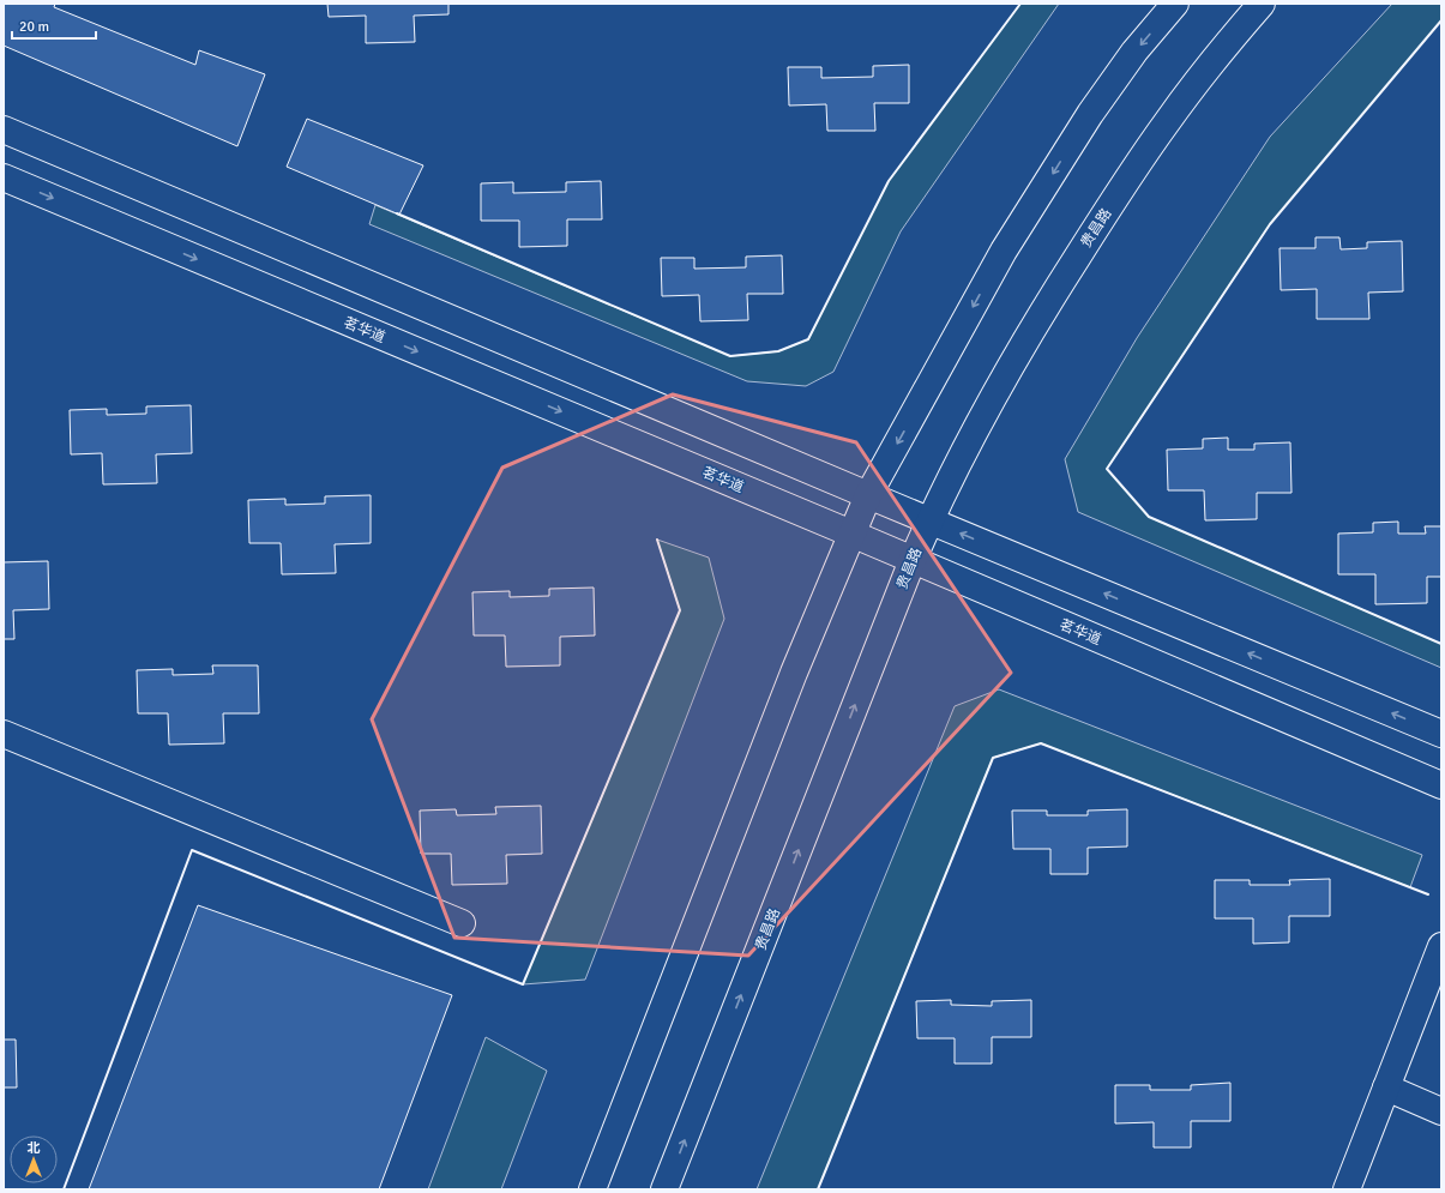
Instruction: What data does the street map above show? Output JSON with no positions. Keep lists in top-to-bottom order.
{
  "streets": {
    "street": ["贵昌路", "茗华道"]
  },
  "crossings": [
    ["贵昌路", "茗华道"]
  ],
  "scale_bar": "20 m",
  "north": "top"
}
